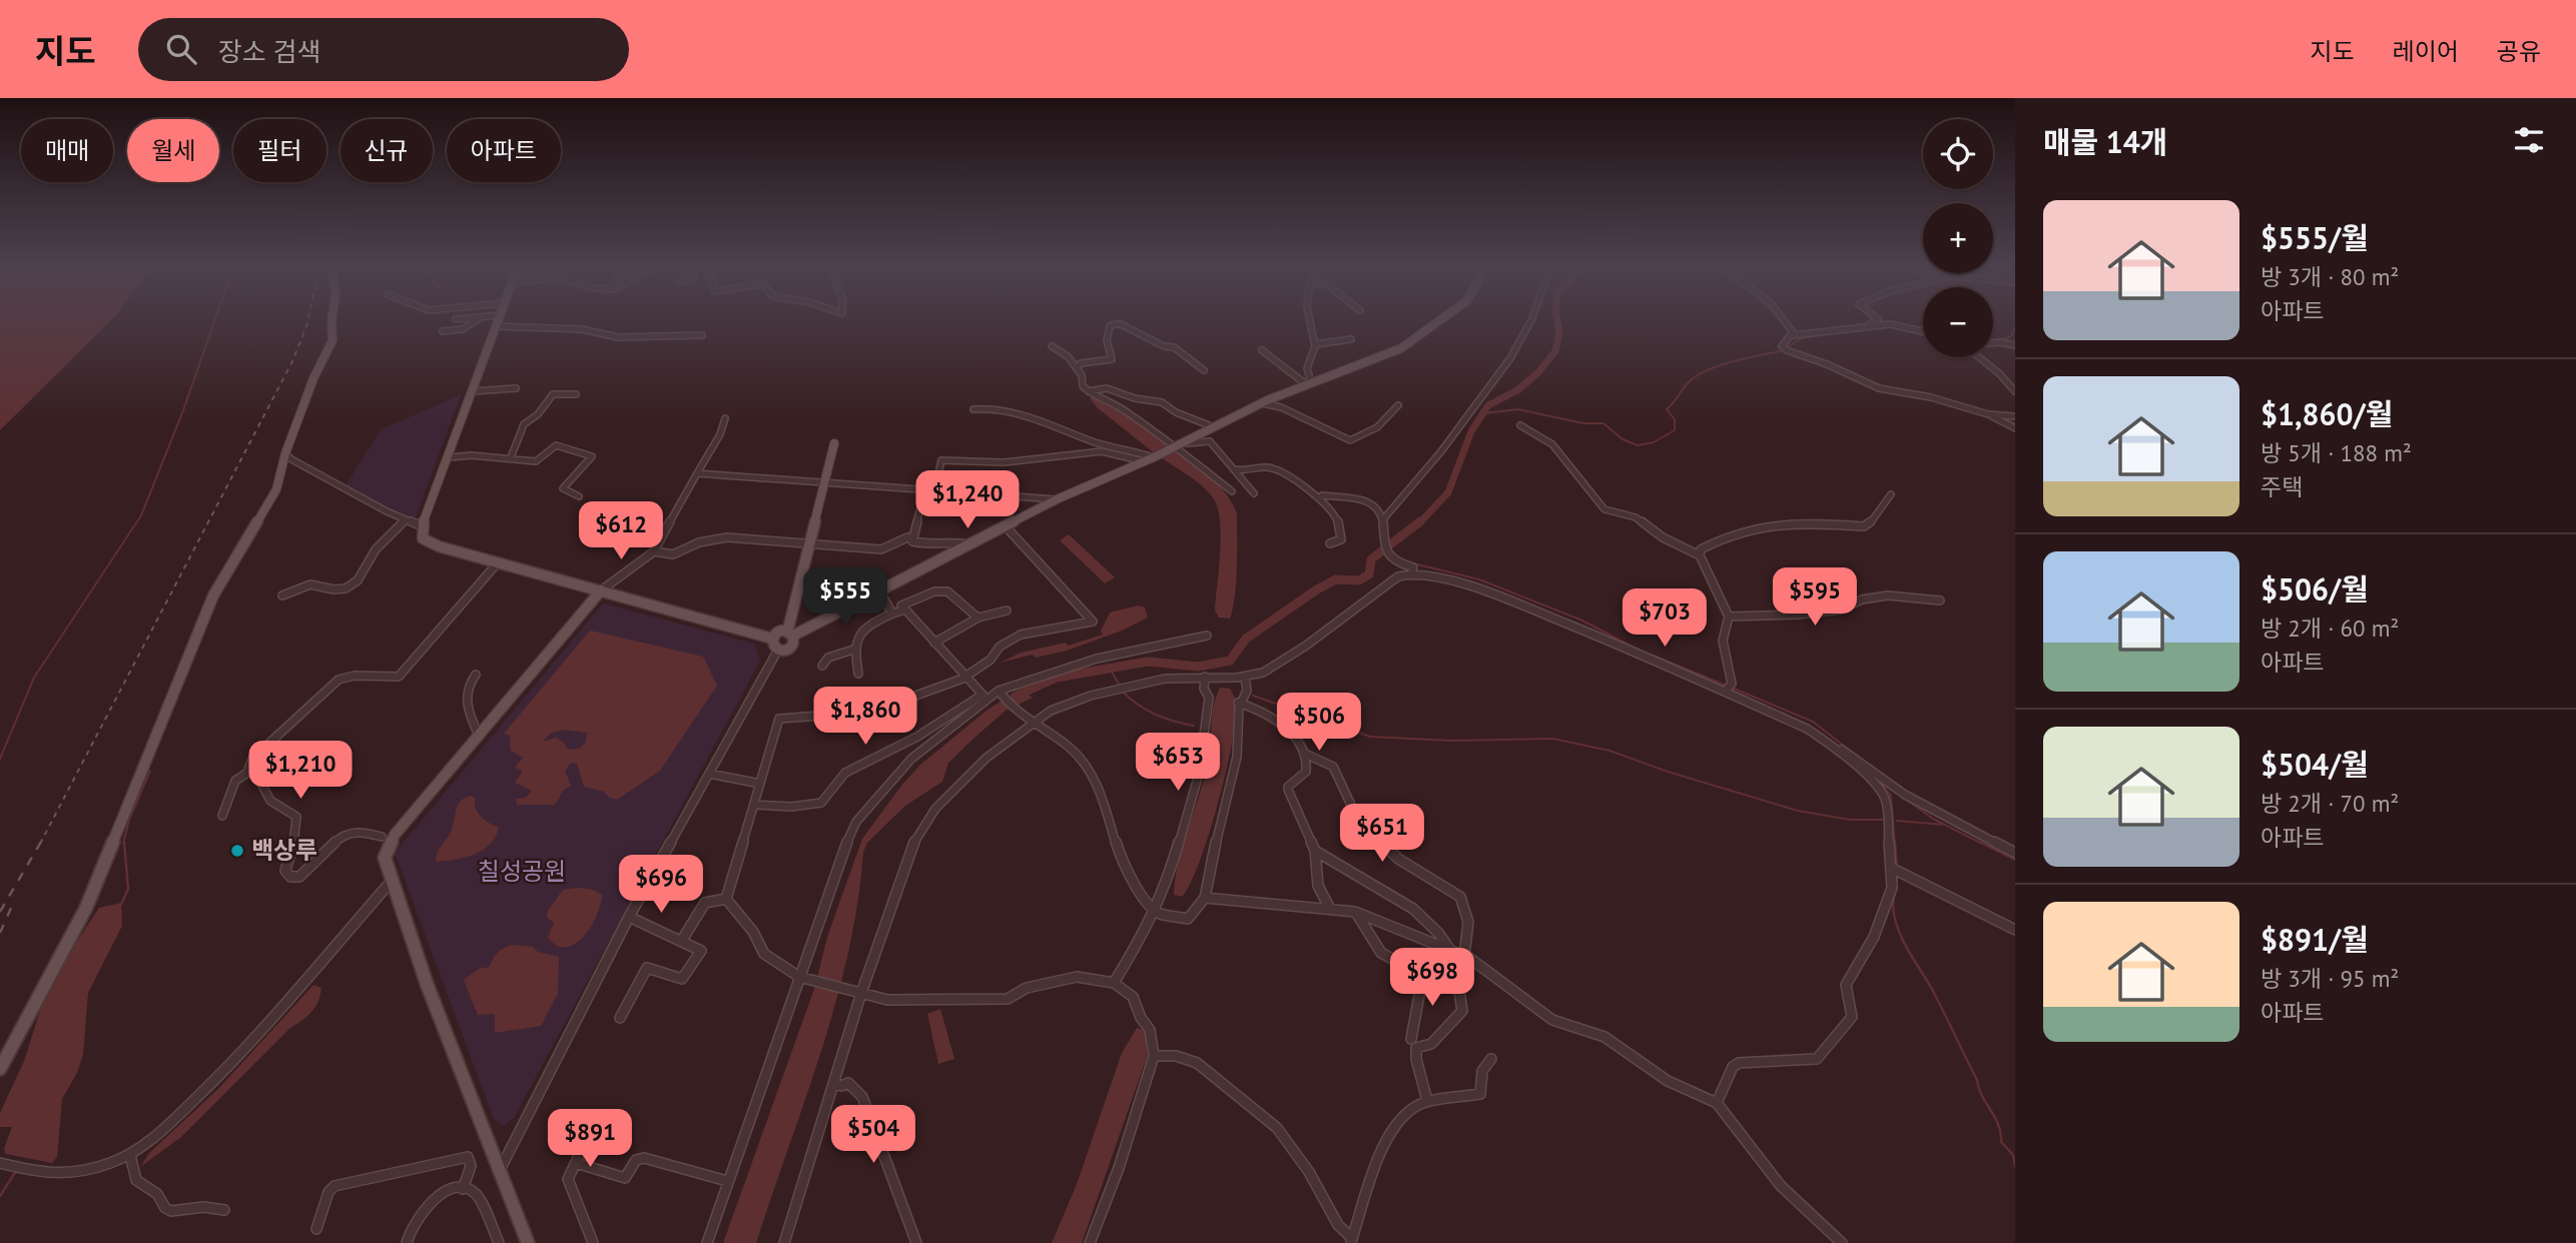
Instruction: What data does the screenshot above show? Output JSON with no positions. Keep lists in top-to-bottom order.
{
  "parks": ["칠성공원"],
  "places": ["백상루"],
  "page": {
    "header": "지도",
    "search": "장소 검색",
    "nav": ["지도", "레이어", "공유"],
    "heading": "매물 14개",
    "map_buttons": ["+", "−"],
    "chip": [
      "매매",
      "월세",
      "필터",
      "신규",
      "아파트"
    ],
    "list": [
      {
        "name": "$555/월",
        "note": "방 3개 · 80 m² · 아파트"
      },
      {
        "name": "$1,860/월",
        "note": "방 5개 · 188 m² · 주택"
      },
      {
        "name": "$506/월",
        "note": "방 2개 · 60 m² · 아파트"
      },
      {
        "name": "$504/월",
        "note": "방 2개 · 70 m² · 아파트"
      },
      {
        "name": "$891/월",
        "note": "방 3개 · 95 m² · 아파트"
      }
    ],
    "price": [
      "$1,240",
      "$612",
      "$555",
      "$595",
      "$703",
      "$1,860",
      "$506",
      "$653",
      "$1,210",
      "$651",
      "$696",
      "$698",
      "$504",
      "$891"
    ]
  }
}
